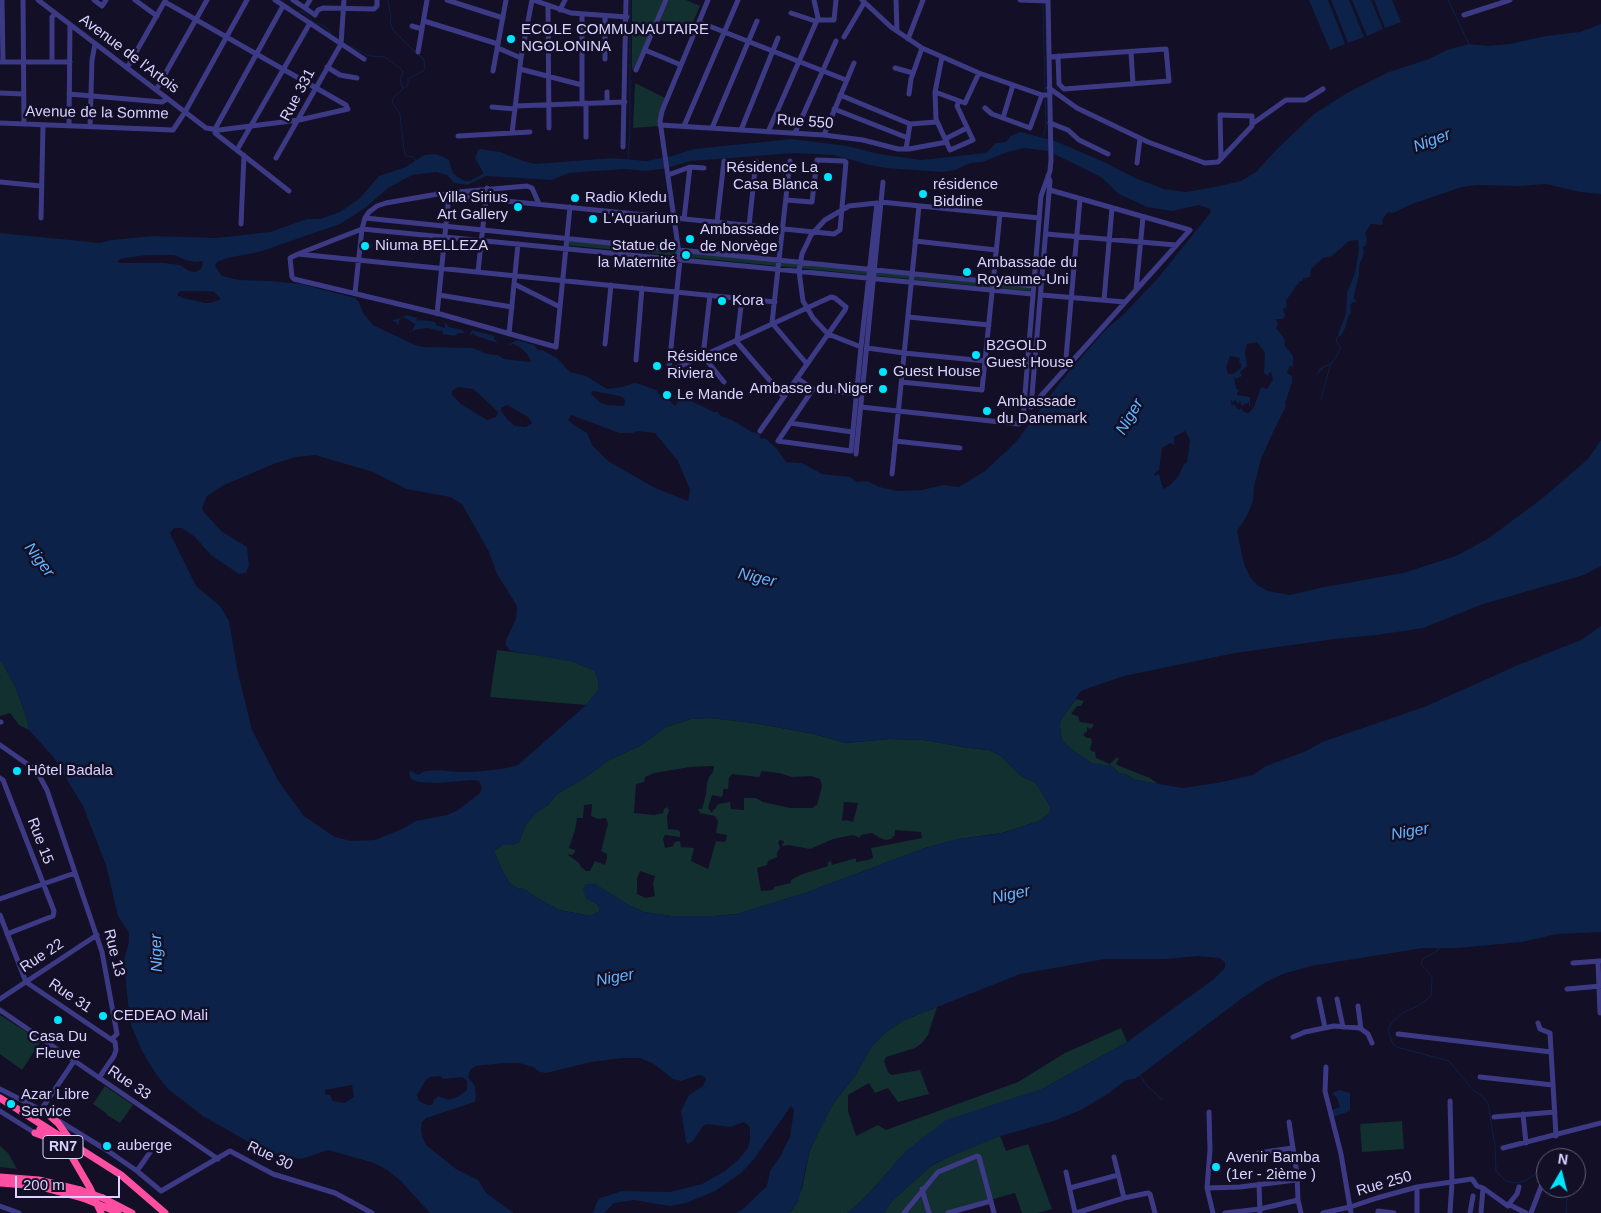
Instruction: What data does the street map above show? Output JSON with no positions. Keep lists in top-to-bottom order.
{
  "streets": {
    "highway": ["RN7"],
    "street": [
      "Avenue de l'Artois",
      "Rue 331",
      "Avenue de la Somme",
      "Rue 550",
      "Rue 15",
      "Rue 13",
      "Rue 22",
      "Rue 31",
      "Rue 33",
      "Rue 30",
      "Rue 250"
    ]
  },
  "crossings": [
    ["Avenue de l'Artois", "Avenue de la Somme"],
    ["Rue 13", "Rue 22"],
    ["Rue 13", "Rue 31"],
    ["Rue 22", "Rue 31"],
    ["Rue 33", "Rue 30"]
  ],
  "water": ["Niger"],
  "places": [
    "ECOLE COMMUNAUTAIRE NGOLONINA",
    "Résidence La Casa Blanca",
    "résidence Biddine",
    "Radio Kledu",
    "Villa Sirius Art Gallery",
    "L'Aquarium",
    "Ambassade de Norvège",
    "Niuma BELLEZA",
    "Statue de la Maternité",
    "Ambassade du Royaume-Uni",
    "Kora",
    "B2GOLD Guest House",
    "Résidence Riviera",
    "Guest House",
    "Ambasse du Niger",
    "Le Mande",
    "Ambassade du Danemark",
    "Hôtel Badala",
    "CEDEAO Mali",
    "Casa Du Fleuve",
    "Azar Libre Service",
    "auberge",
    "Avenir Bamba (1er - 2ième )"
  ],
  "scale_bar": "200 m",
  "north": "top"
}
